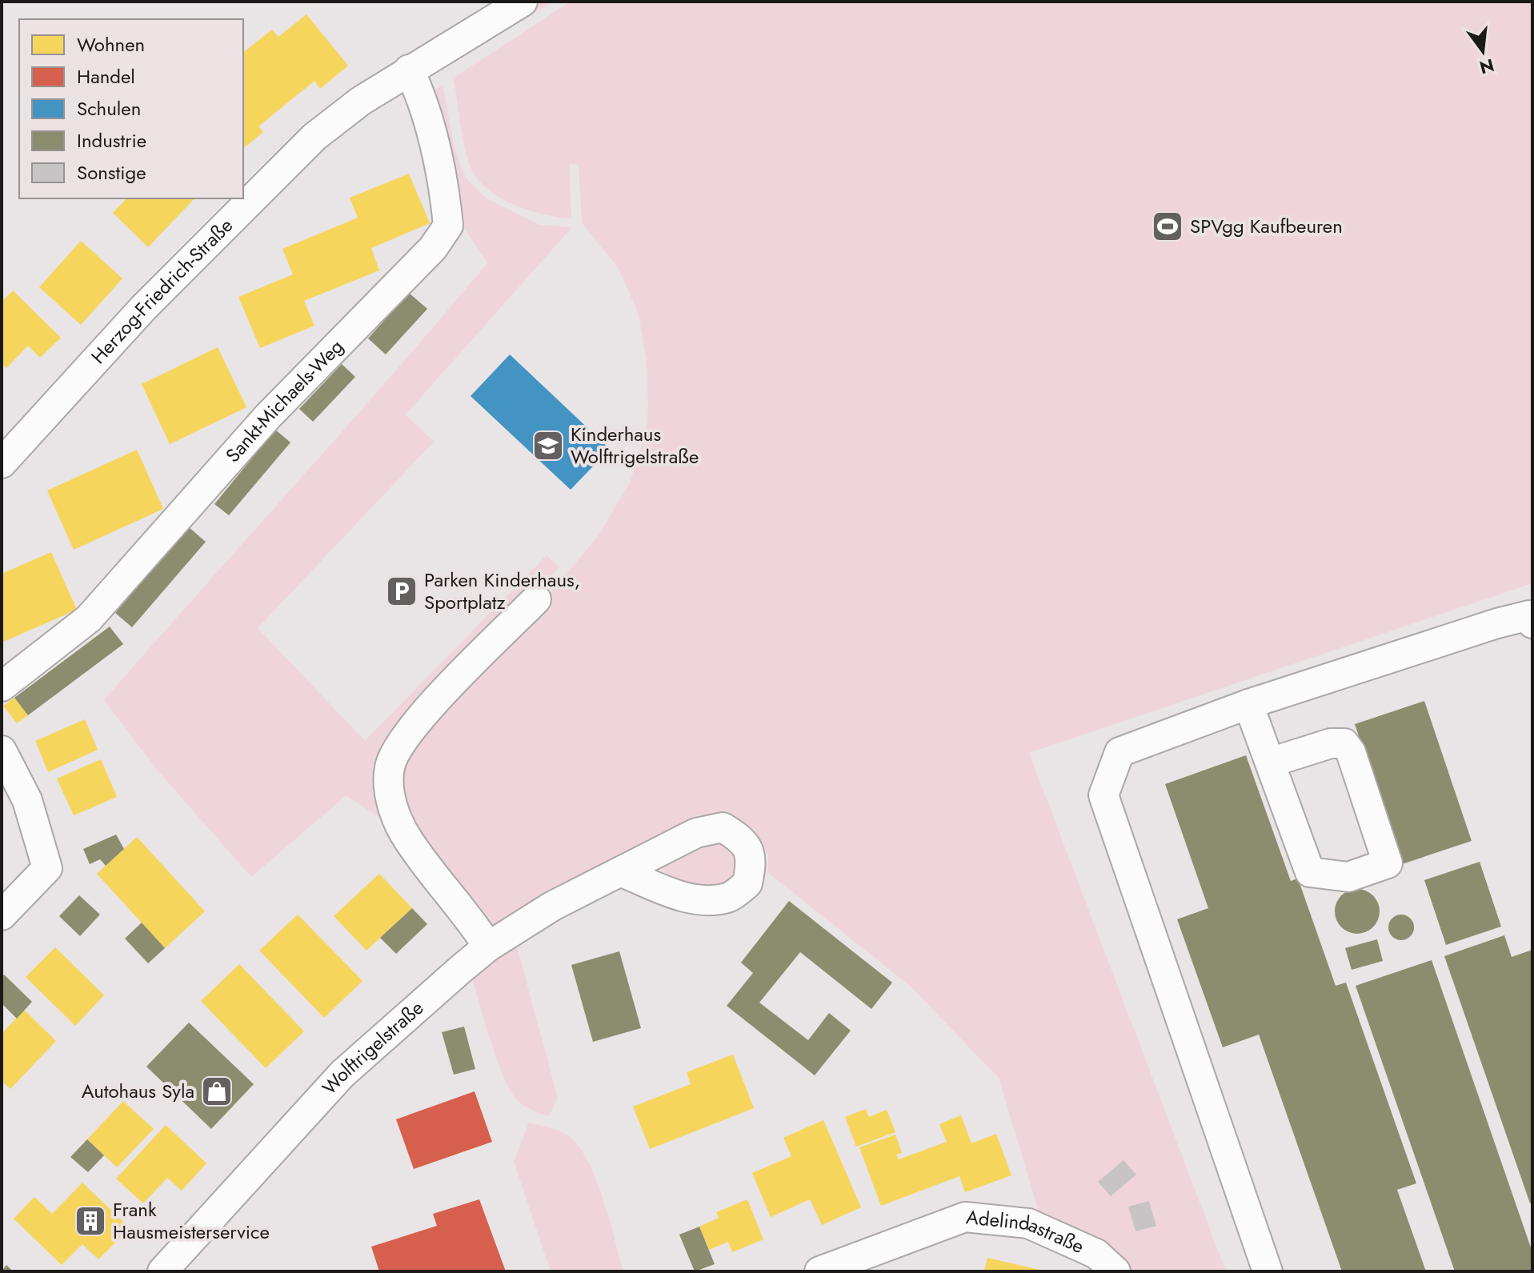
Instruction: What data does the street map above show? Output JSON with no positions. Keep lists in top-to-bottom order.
{
  "streets": {
    "street": [
      "Herzog-Friedrich-Straße",
      "Sankt-Michaels-Weg",
      "Wolftrigelstraße",
      "Adelindastraße"
    ]
  },
  "crossings": [
    ["Herzog-Friedrich-Straße", "Sankt-Michaels-Weg"]
  ],
  "places": {
    "sports": ["SPVgg Kaufbeuren"],
    "school or university": ["Kinderhaus Wolftrigelstraße"],
    "parking": ["Parken Kinderhaus, Sportplatz"],
    "shop": ["Autohaus Syla"],
    "building": ["Frank Hausmeisterservice"]
  },
  "legend": [
    "Wohnen",
    "Handel",
    "Schulen",
    "Industrie",
    "Sonstige"
  ],
  "north": "bottom"
}
